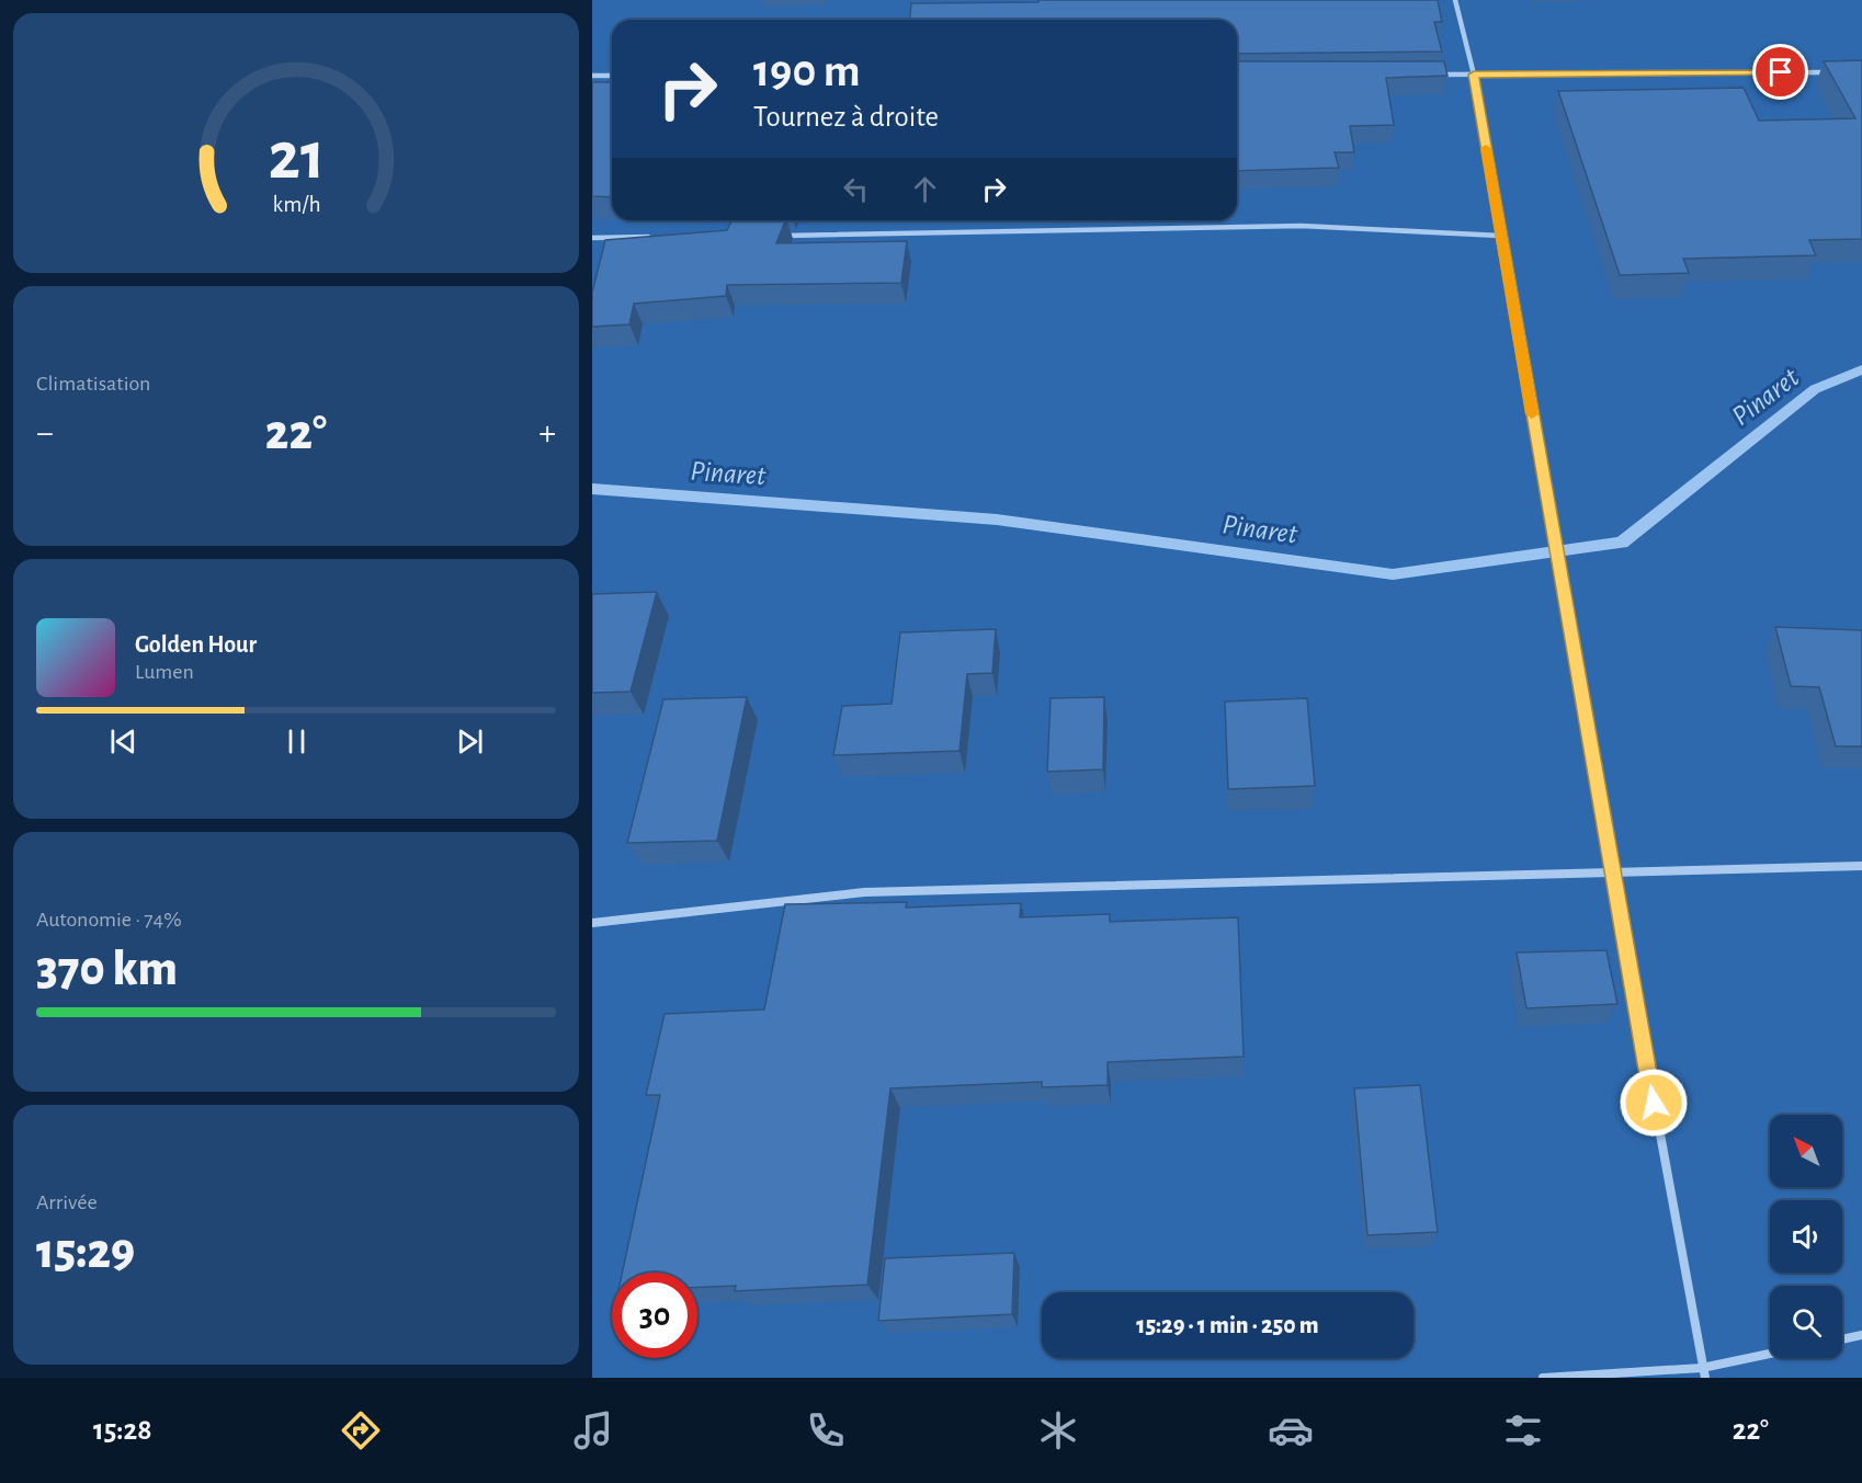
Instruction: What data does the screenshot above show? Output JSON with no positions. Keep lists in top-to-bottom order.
{
  "water": ["Pinaret"],
  "north": "top left",
  "page": {
    "turn": ["190 m", "Tournez à droite"],
    "tile": [
      "Climatisation",
      ["Autonomie · 74%", "370 km"],
      ["Arrivée", "15:29"]
    ],
    "heat": ["−", "22°", "+"],
    "song": ["Golden Hour", "Lumen"],
    "limit": "30",
    "trip": "15:29 · 1 min · 250 m",
    "tabs": ["15:28", "22°"],
    "gauge": ["21", "km/h"]
  }
}
